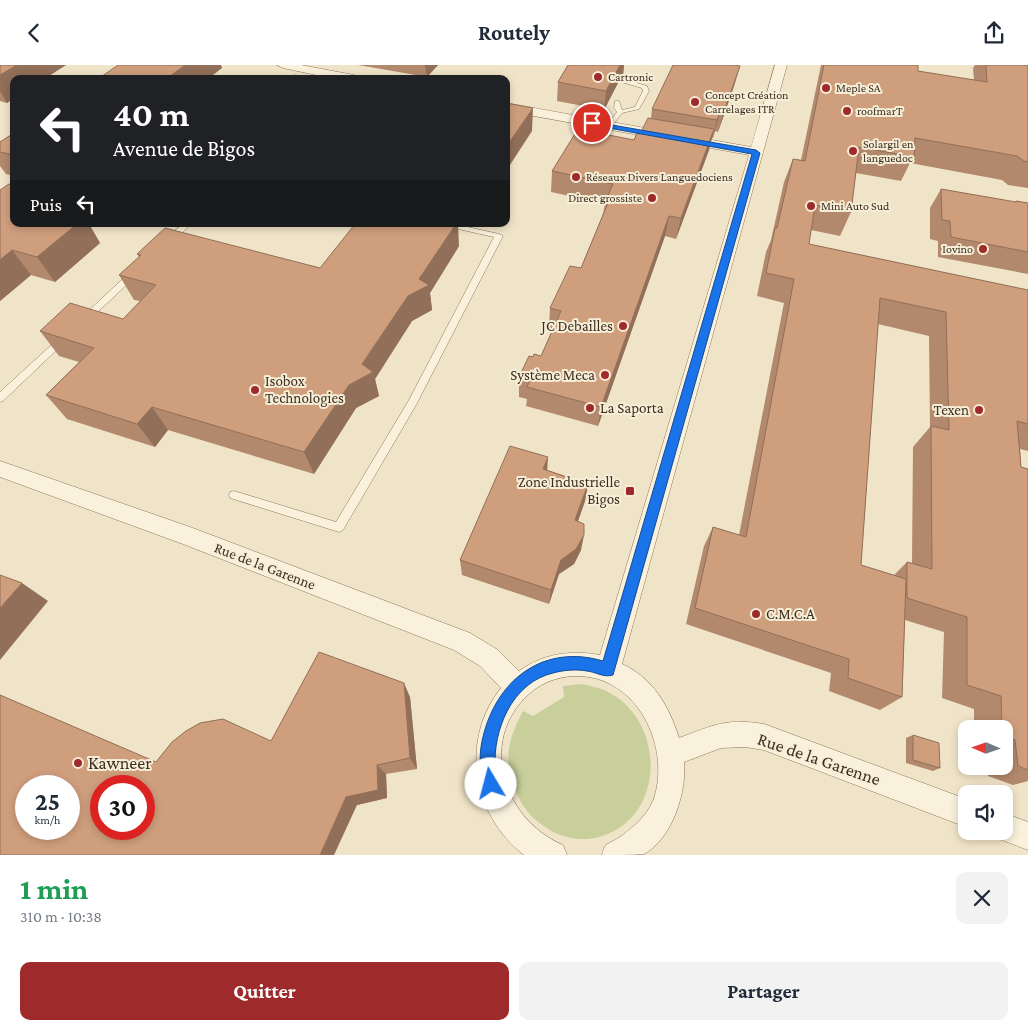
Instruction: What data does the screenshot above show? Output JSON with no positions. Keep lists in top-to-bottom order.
{
  "streets": {
    "street": ["Rue de la Garenne"]
  },
  "places": {
    "other": [
      "Cartronic",
      "Meple SA",
      "Concept Création Carrelages ITR",
      "roofmarT",
      "Solargil en languedoc",
      "Réseaux Divers Languedociens",
      "Direct grossiste",
      "Mini Auto Sud",
      "Iovino",
      "JC Debailles",
      "Système Meca",
      "Isobox Technologies",
      "La Saporta",
      "Texen",
      "C.M.C.A",
      "Kawneer"
    ],
    "transit": ["Zone Industrielle Bigos"]
  },
  "north": "left",
  "page": {
    "header": "Routely",
    "turn": ["40 m", "Avenue de Bigos"],
    "then": "Puis",
    "speed": "25 km/h",
    "limit": "30",
    "heading": ["1 min", "310 m · 10:38"],
    "buttons": ["Quitter", "Partager"]
  }
}
